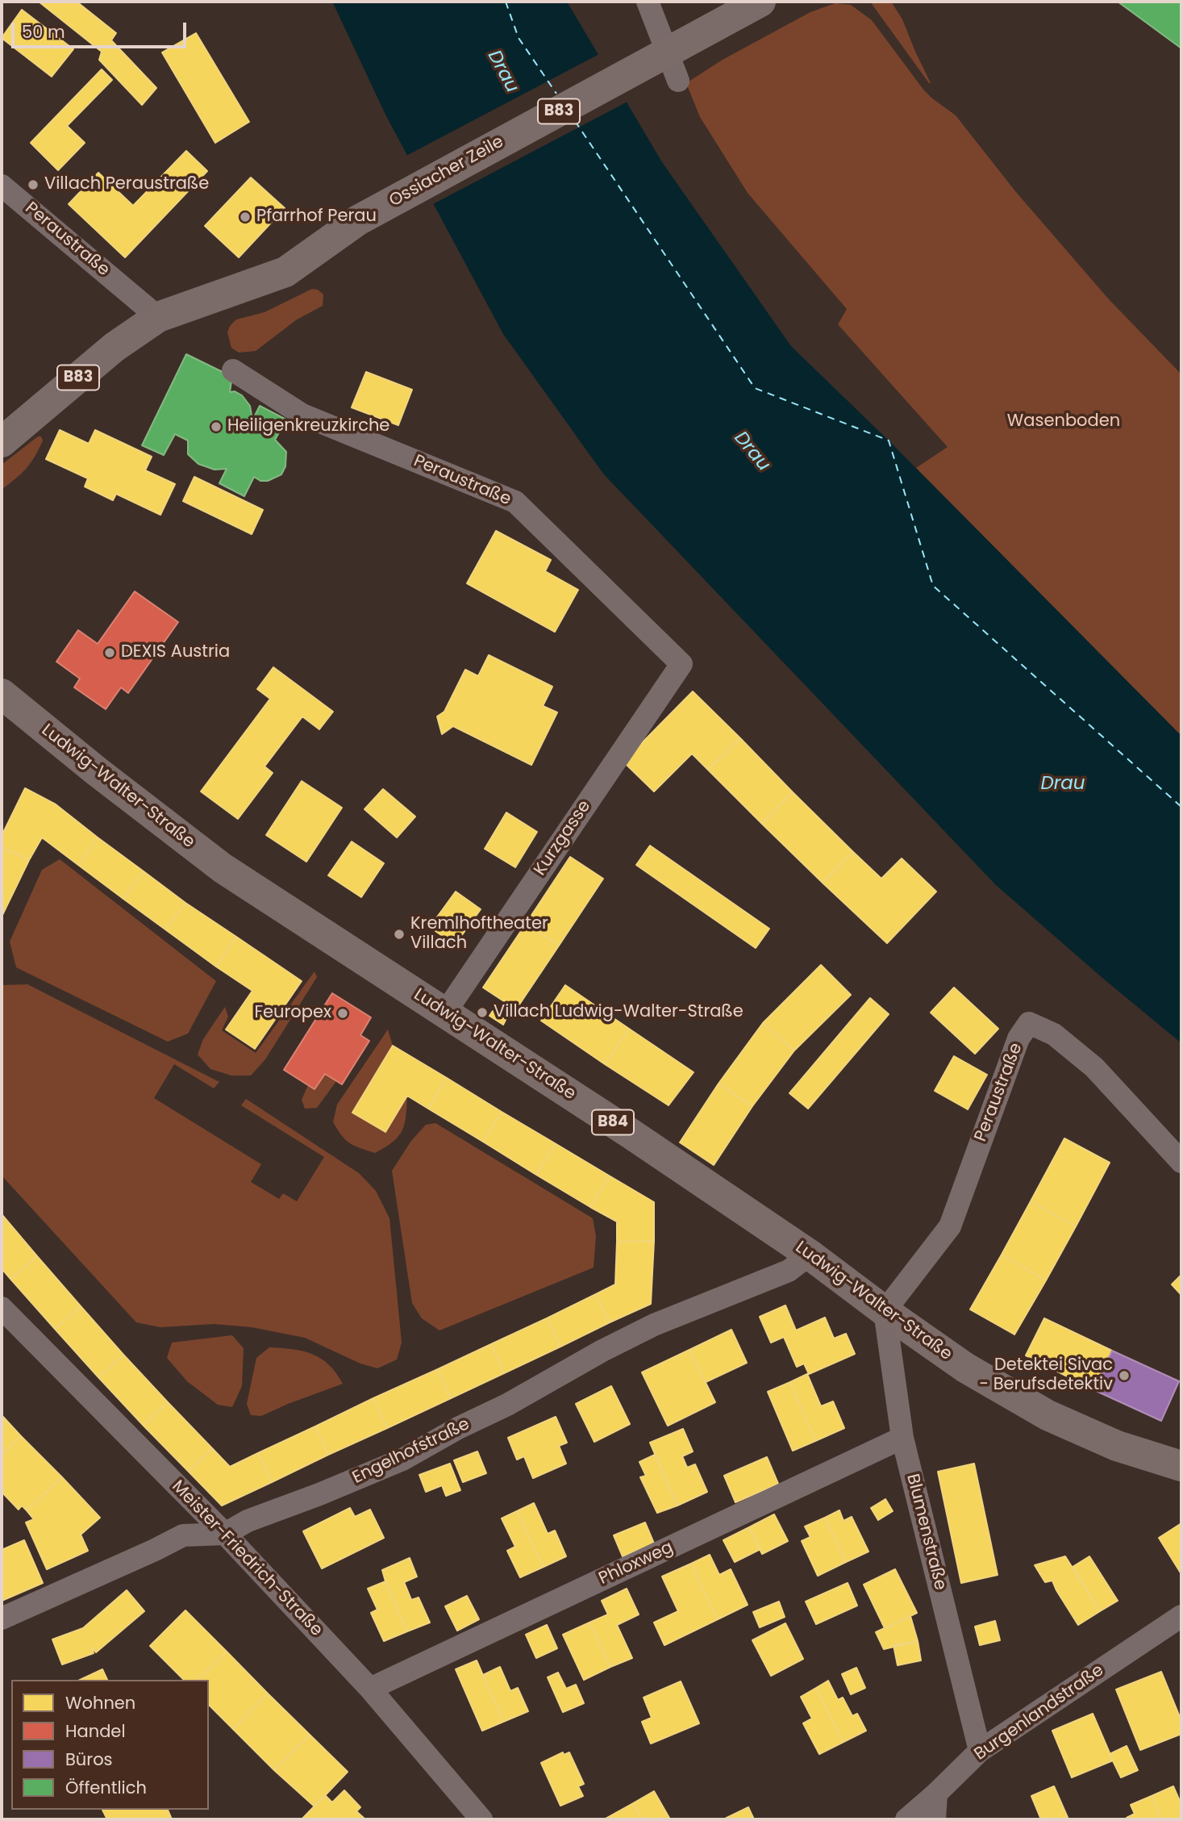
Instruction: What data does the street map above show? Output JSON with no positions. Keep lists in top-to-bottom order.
{
  "streets": {
    "main road": [
      "B83",
      "Ossiacher Zeile",
      "Ludwig-Walter-Straße",
      "B84"
    ],
    "street": [
      "Peraustraße",
      "Kurzgasse",
      "Engelhofstraße",
      "Blumenstraße",
      "Meister-Friedrich-Straße",
      "Phloxweg",
      "Burgenlandstraße"
    ]
  },
  "crossings": [
    ["Ossiacher Zeile", "Peraustraße"],
    ["Peraustraße", "Ludwig-Walter-Straße"],
    ["Peraustraße", "Kurzgasse"],
    ["Peraustraße", "Blumenstraße"],
    ["Ludwig-Walter-Straße", "Kurzgasse"],
    ["Ludwig-Walter-Straße", "Engelhofstraße"],
    ["Ludwig-Walter-Straße", "Blumenstraße"],
    ["Engelhofstraße", "Meister-Friedrich-Straße"],
    ["Blumenstraße", "Phloxweg"],
    ["Blumenstraße", "Burgenlandstraße"],
    ["Meister-Friedrich-Straße", "Phloxweg"]
  ],
  "water": ["Drau"],
  "parks": ["Wasenboden"],
  "places": [
    "Villach Peraustraße",
    "Pfarrhof Perau",
    "Heiligenkreuzkirche",
    "DEXIS Austria",
    "Kremlhoftheater Villach",
    "Villach Ludwig-Walter-Straße",
    "Feuropex",
    "Detektei Sivac - Berufsdetektiv"
  ],
  "legend": [
    "Wohnen",
    "Handel",
    "Büros",
    "Öffentlich"
  ],
  "scale_bar": "50 m"
}
